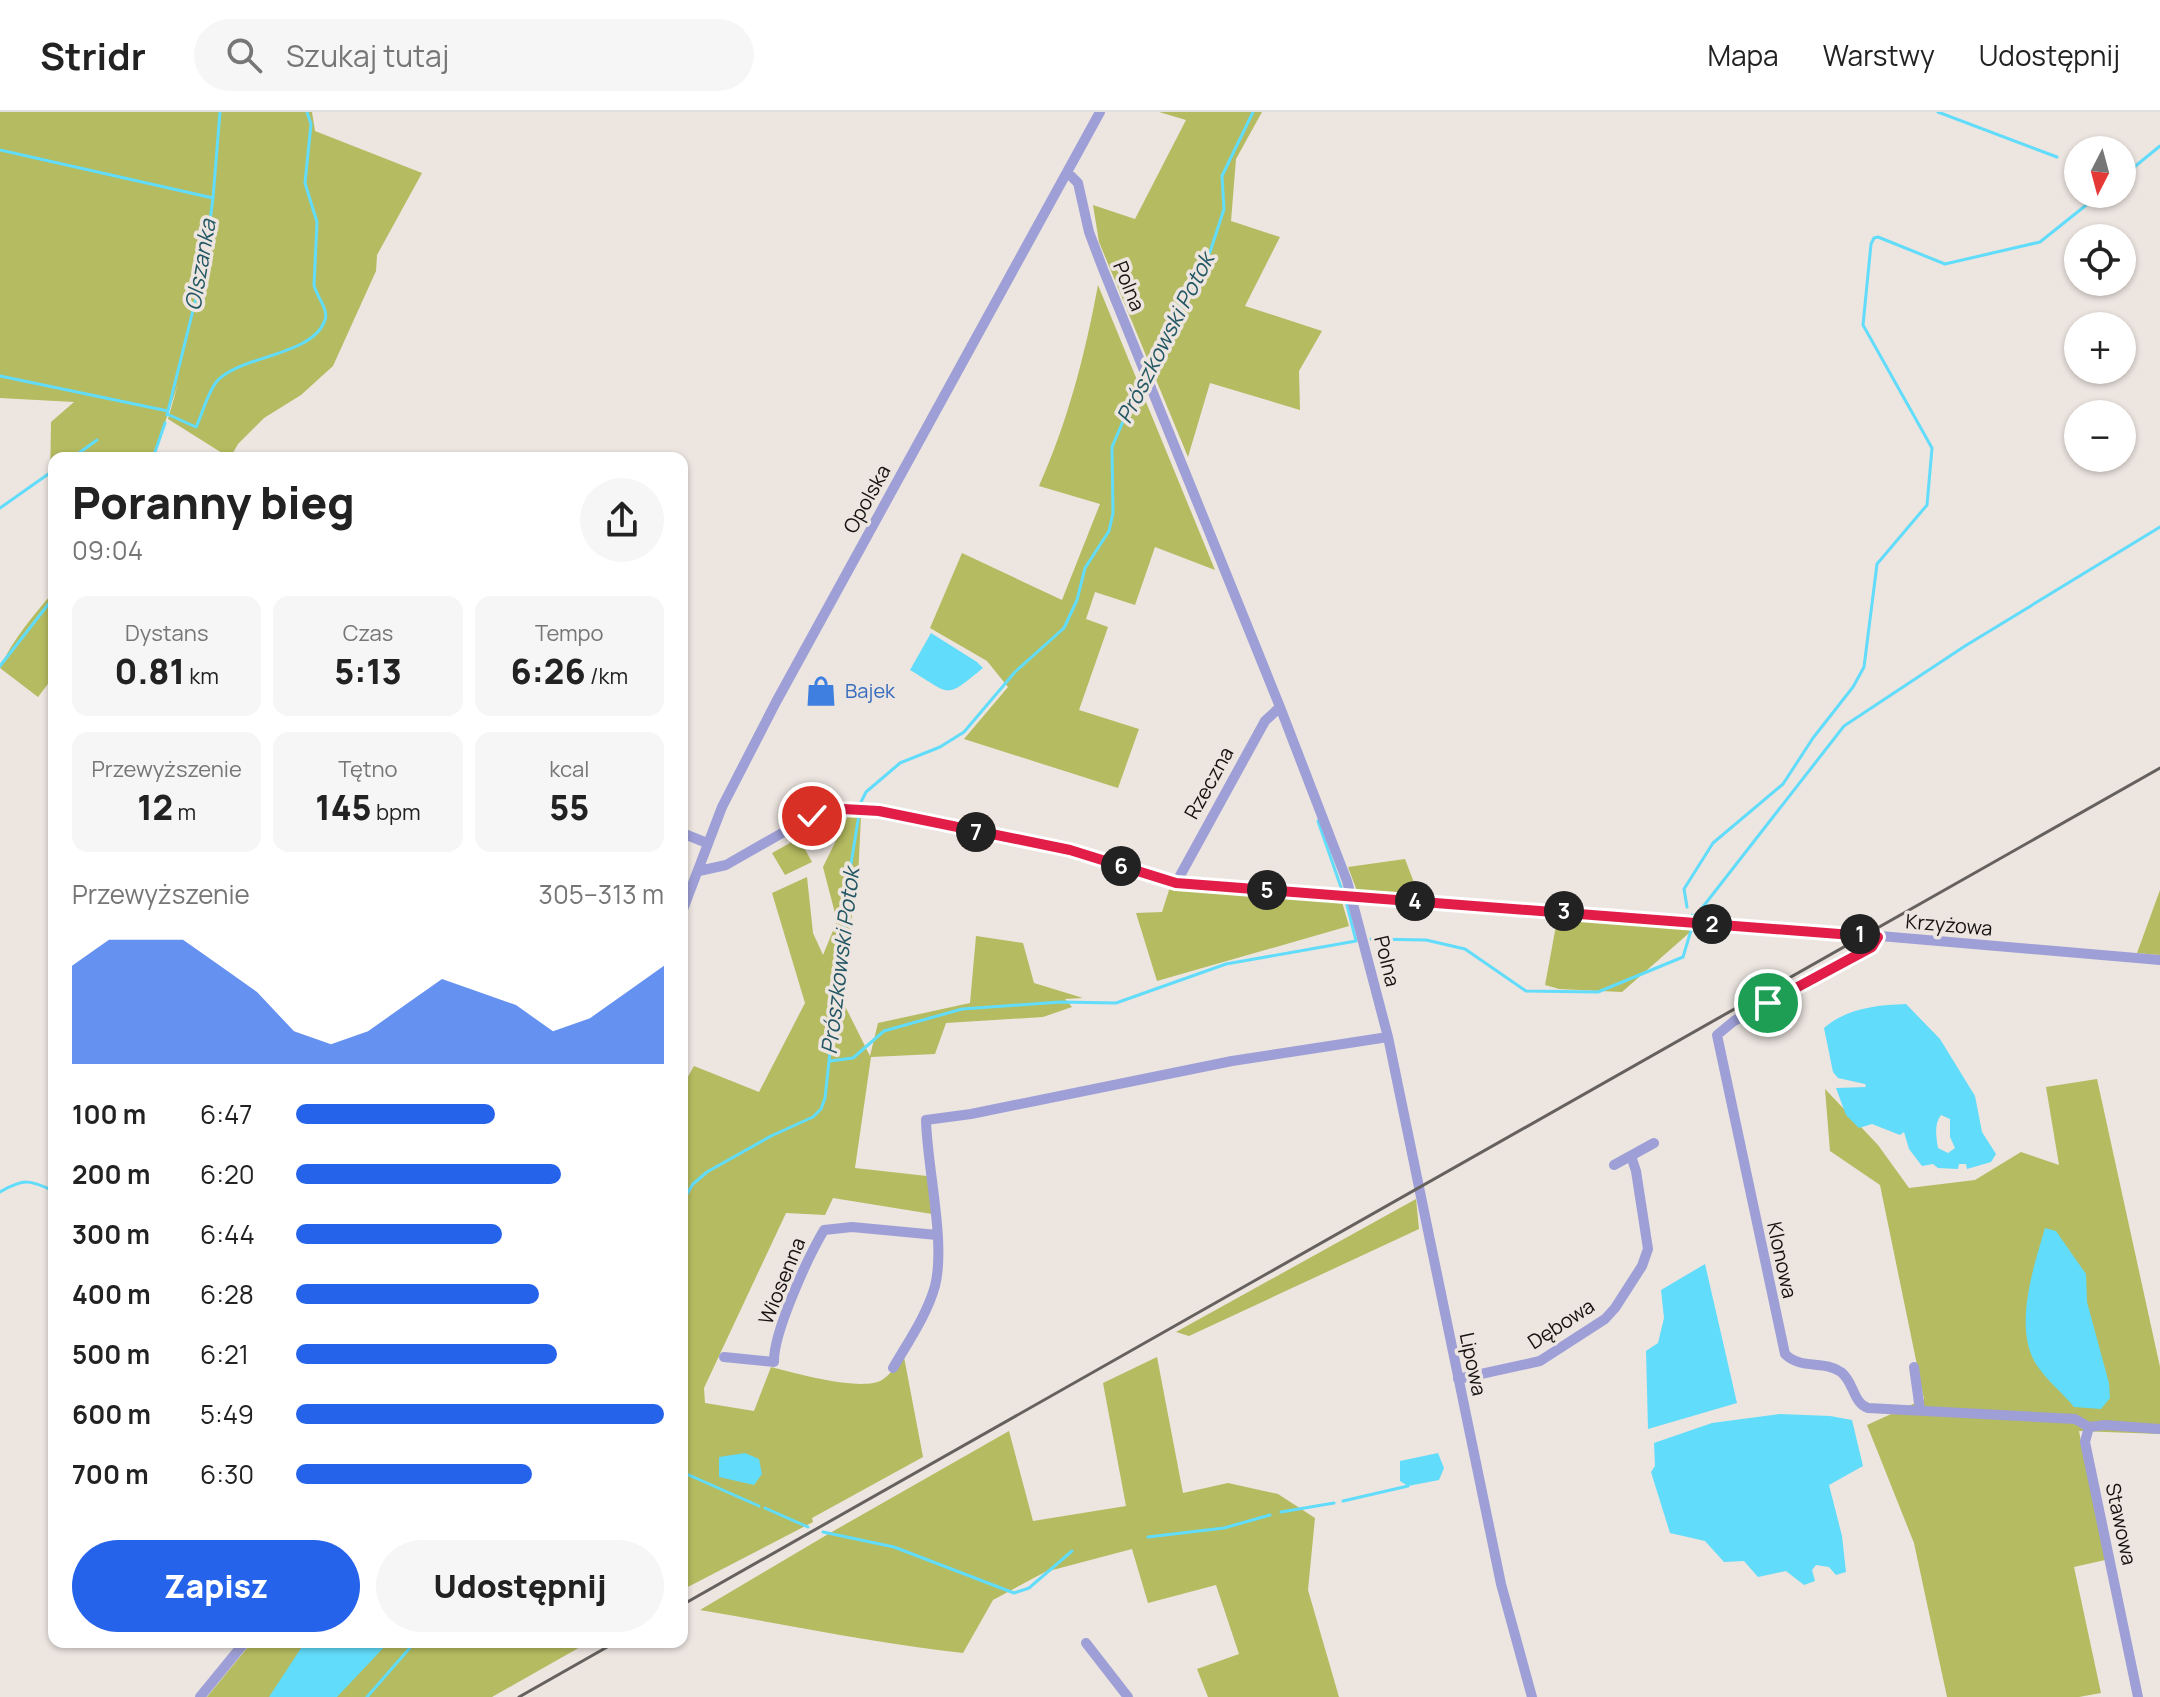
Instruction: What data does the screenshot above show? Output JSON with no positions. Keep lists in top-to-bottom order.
{
  "streets": {
    "street": [
      "Polna",
      "Opolska",
      "Rzeczna",
      "Krzyżowa",
      "Klonowa",
      "Wiosenna",
      "Dębowa",
      "Lipowa",
      "Stawowa"
    ]
  },
  "crossings": [
    ["Polna", "Opolska"],
    ["Polna", "Rzeczna"],
    ["Polna", "Krzyżowa"],
    ["Polna", "Lipowa"],
    ["Opolska", "Krzyżowa"],
    ["Rzeczna", "Krzyżowa"],
    ["Krzyżowa", "Klonowa"],
    ["Klonowa", "Stawowa"],
    ["Dębowa", "Lipowa"]
  ],
  "water": ["Olszanka", "Prószkowski Potok"],
  "places": {
    "shop": ["Bajek"]
  },
  "north": "bottom",
  "page": {
    "header": "Stridr",
    "search": "Szukaj tutaj",
    "nav": ["Mapa", "Warstwy", "Udostępnij"],
    "map_buttons": ["+", "−"],
    "heading": ["Poranny bieg", "09:04"],
    "stats": [
      ["Dystans", "0.81 km"],
      ["Czas", "5:13"],
      ["Tempo", "6:26 /km"],
      ["Przewyższenie", "12 m"],
      ["Tętno", "145 bpm"],
      ["kcal", "55"]
    ],
    "pins": [
      "7",
      "6",
      "5",
      "4",
      "3",
      "2",
      "1"
    ],
    "chart": ["Przewyższenie", "305–313 m"],
    "list": [
      {
        "name": "100 m",
        "note": "6:47"
      },
      {
        "name": "200 m",
        "note": "6:20"
      },
      {
        "name": "300 m",
        "note": "6:44"
      },
      {
        "name": "400 m",
        "note": "6:28"
      },
      {
        "name": "500 m",
        "note": "6:21"
      },
      {
        "name": "600 m",
        "note": "5:49"
      },
      {
        "name": "700 m",
        "note": "6:30"
      }
    ],
    "buttons": ["Zapisz", "Udostępnij"]
  }
}
